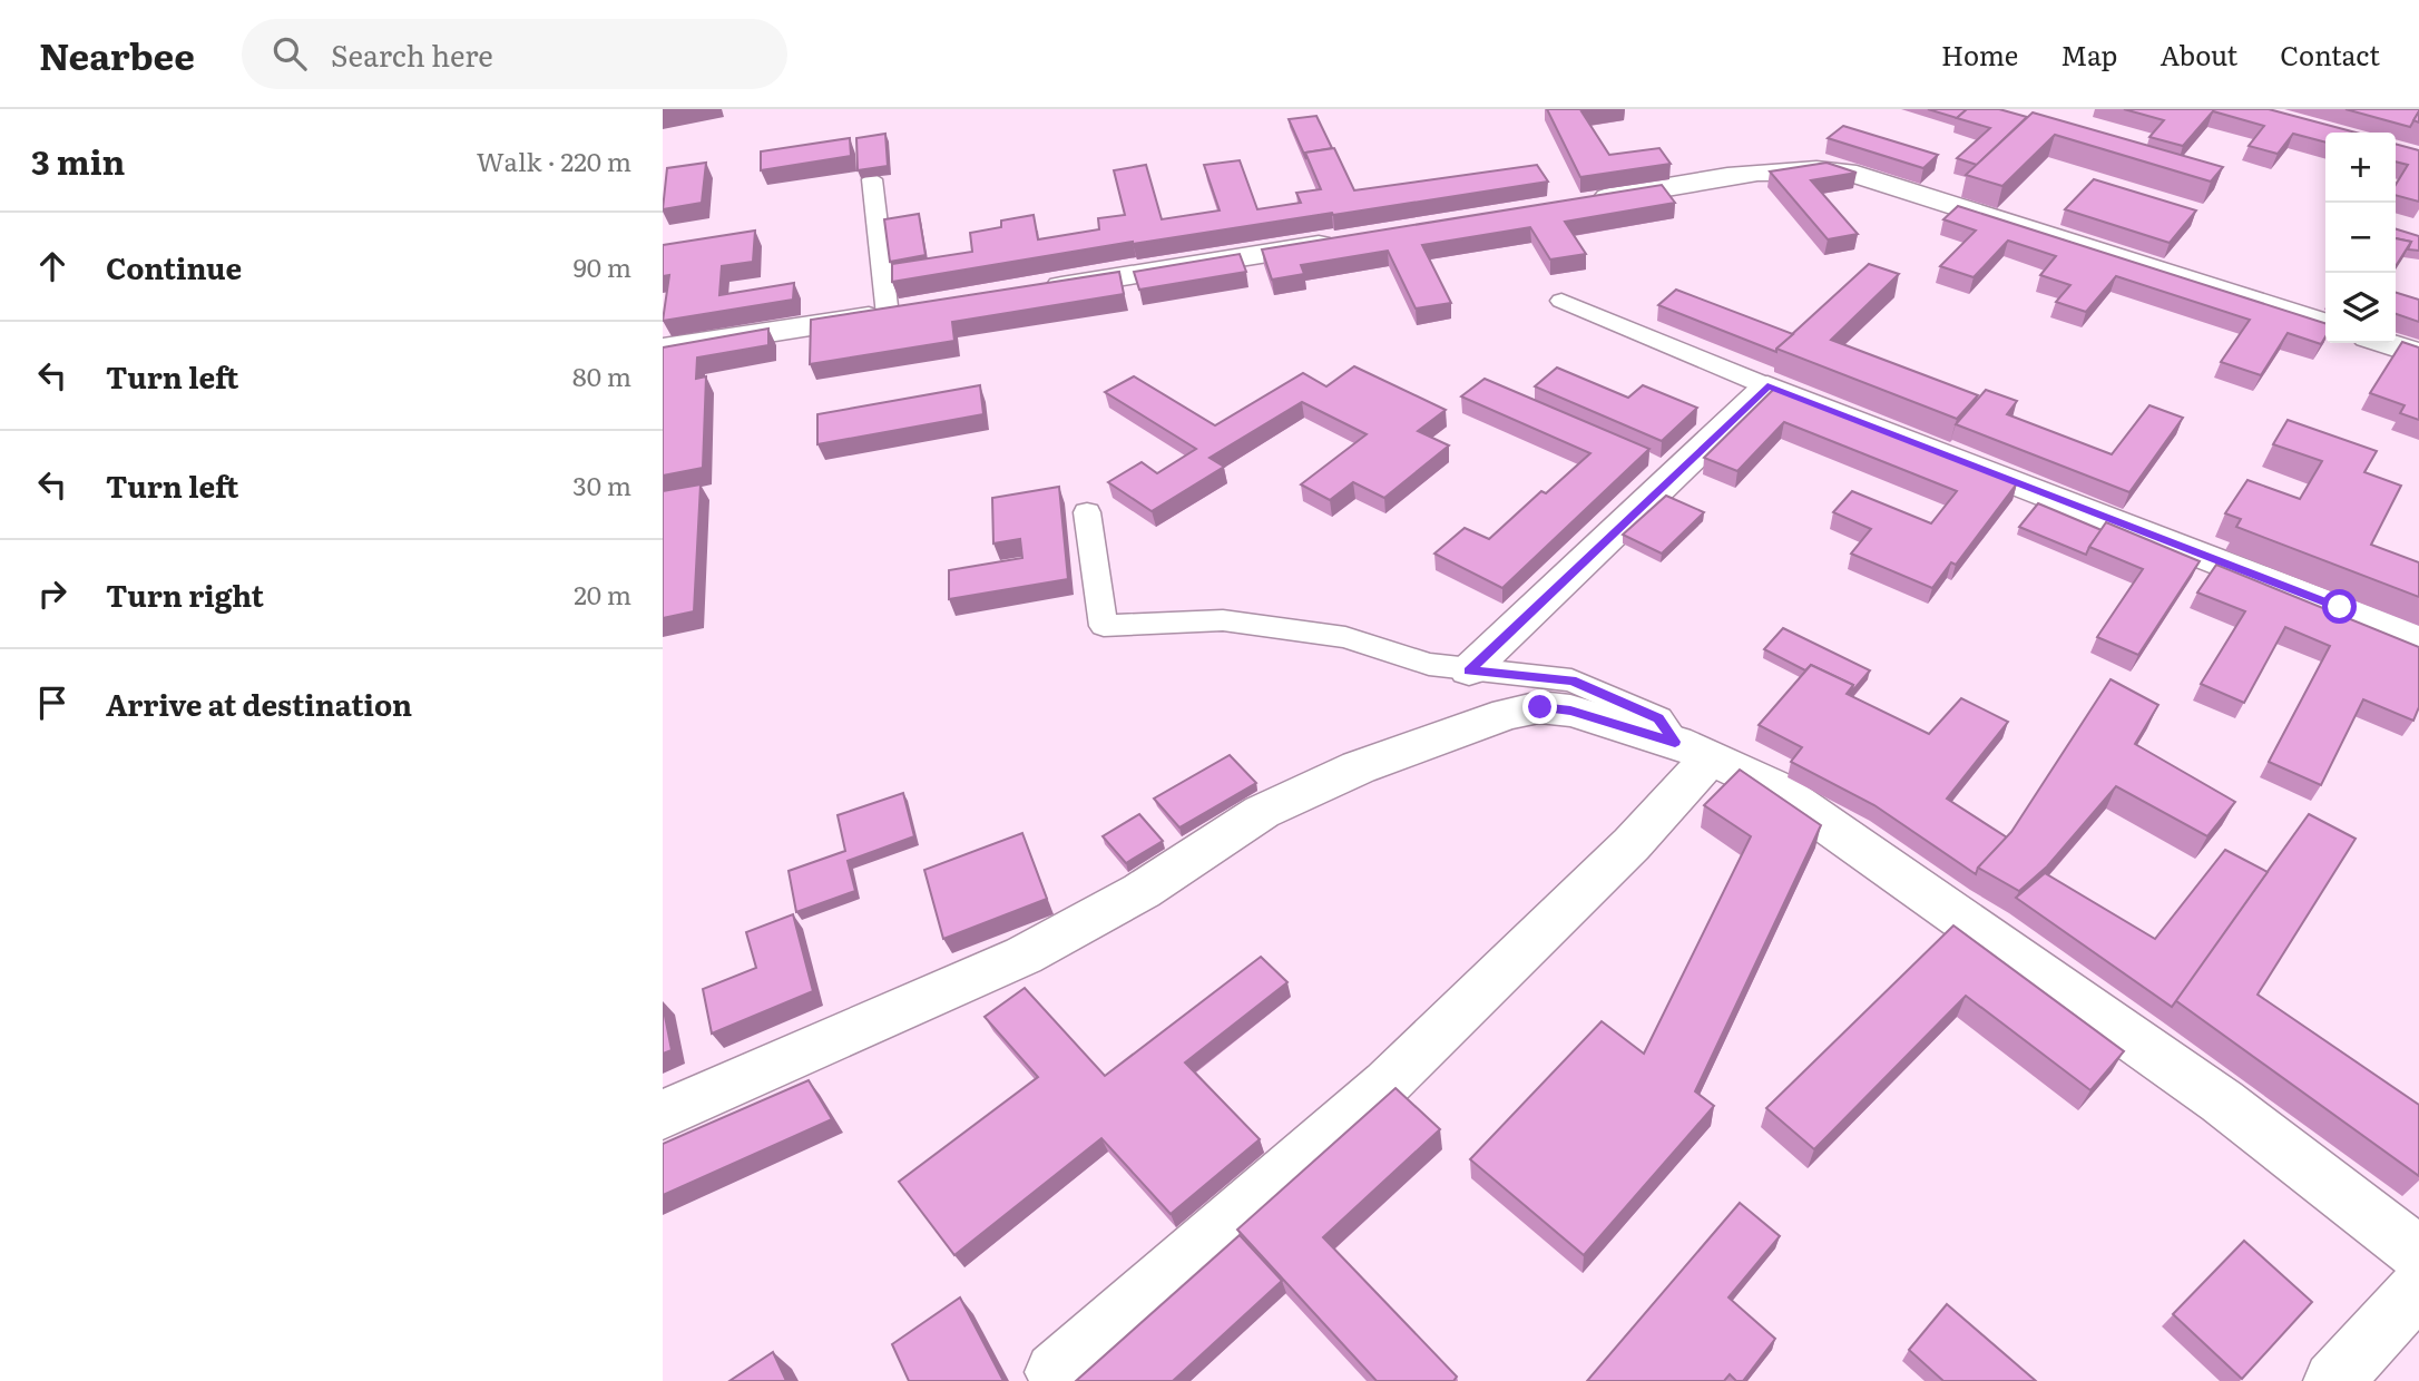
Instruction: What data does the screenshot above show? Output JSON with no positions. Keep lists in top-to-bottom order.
{
  "page": {
    "header": "Nearbee",
    "search": "Search here",
    "nav": [
      "Home",
      "Map",
      "About",
      "Contact"
    ],
    "heading": ["3 min", "Walk · 220 m"],
    "map_buttons": ["+", "−"],
    "list": [
      ["Continue", "90 m"],
      ["Turn left", "80 m"],
      ["Turn left", "30 m"],
      ["Turn right", "20 m"],
      "Arrive at destination"
    ]
  }
}
